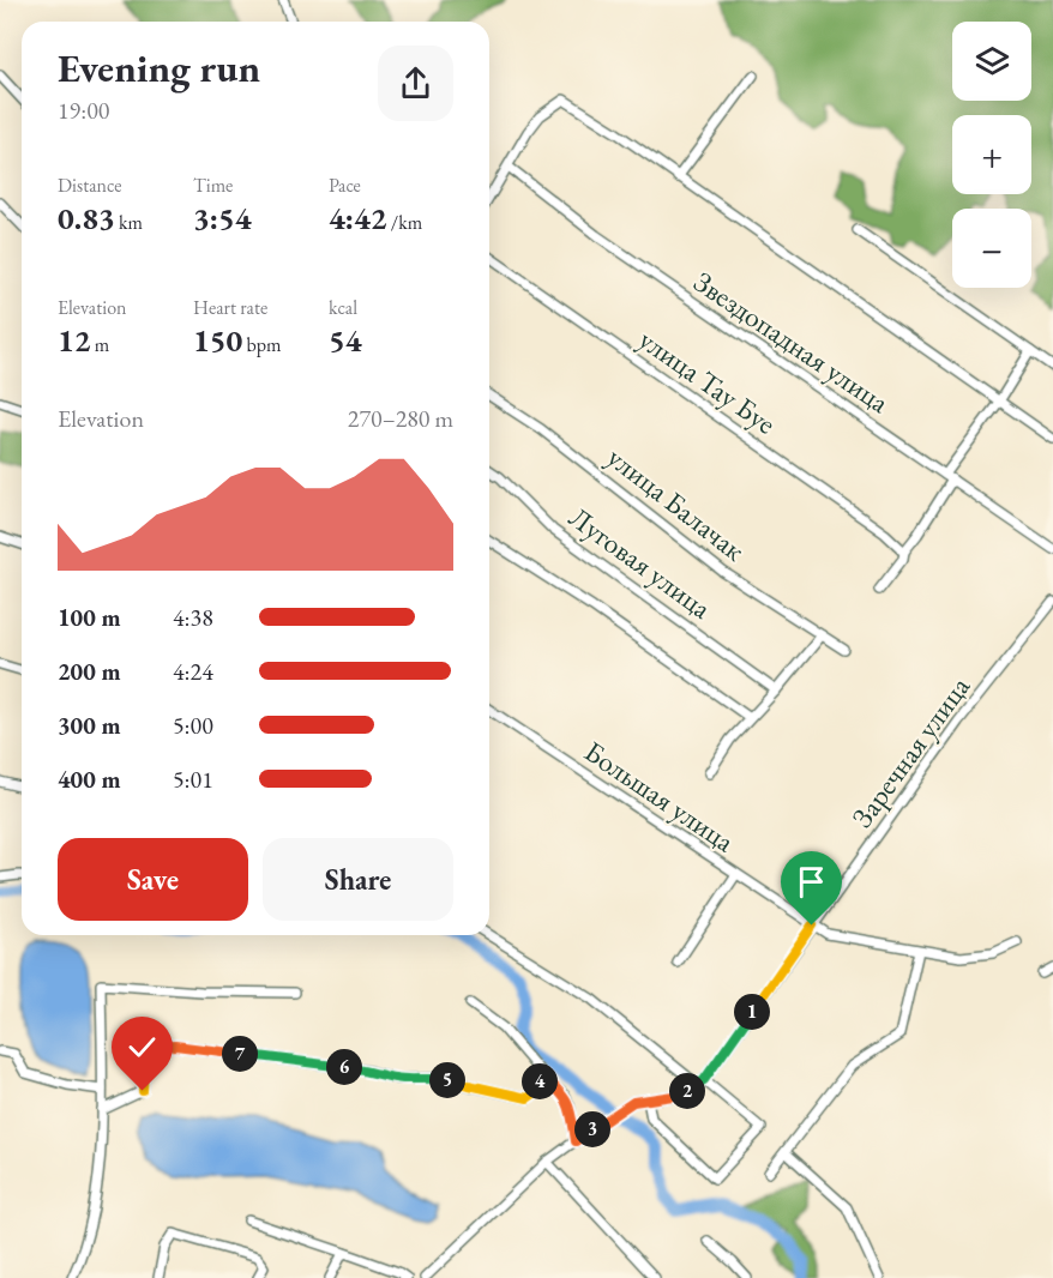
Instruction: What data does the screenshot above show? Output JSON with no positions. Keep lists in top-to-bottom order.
{
  "streets": {
    "street": [
      "Звездопадная улица",
      "улица Тау Буе",
      "улица Балачак",
      "Луговая улица",
      "Заречная улица",
      "Большая улица"
    ]
  },
  "crossings": [
    ["Заречная улица", "Большая улица"]
  ],
  "page": {
    "map_buttons": ["+", "−"],
    "heading": ["Evening run", "19:00"],
    "stats": [
      ["Distance", "0.83 km"],
      ["Time", "3:54"],
      ["Pace", "4:42 /km"],
      ["Elevation", "12 m"],
      ["Heart rate", "150 bpm"],
      ["kcal", "54"]
    ],
    "chart": ["Elevation", "270–280 m"],
    "list": [
      {
        "name": "100 m",
        "note": "4:38"
      },
      {
        "name": "200 m",
        "note": "4:24"
      },
      {
        "name": "300 m",
        "note": "5:00"
      },
      {
        "name": "400 m",
        "note": "5:01"
      }
    ],
    "buttons": ["Save", "Share"],
    "pins": [
      "1",
      "7",
      "6",
      "5",
      "4",
      "2",
      "3"
    ]
  }
}
